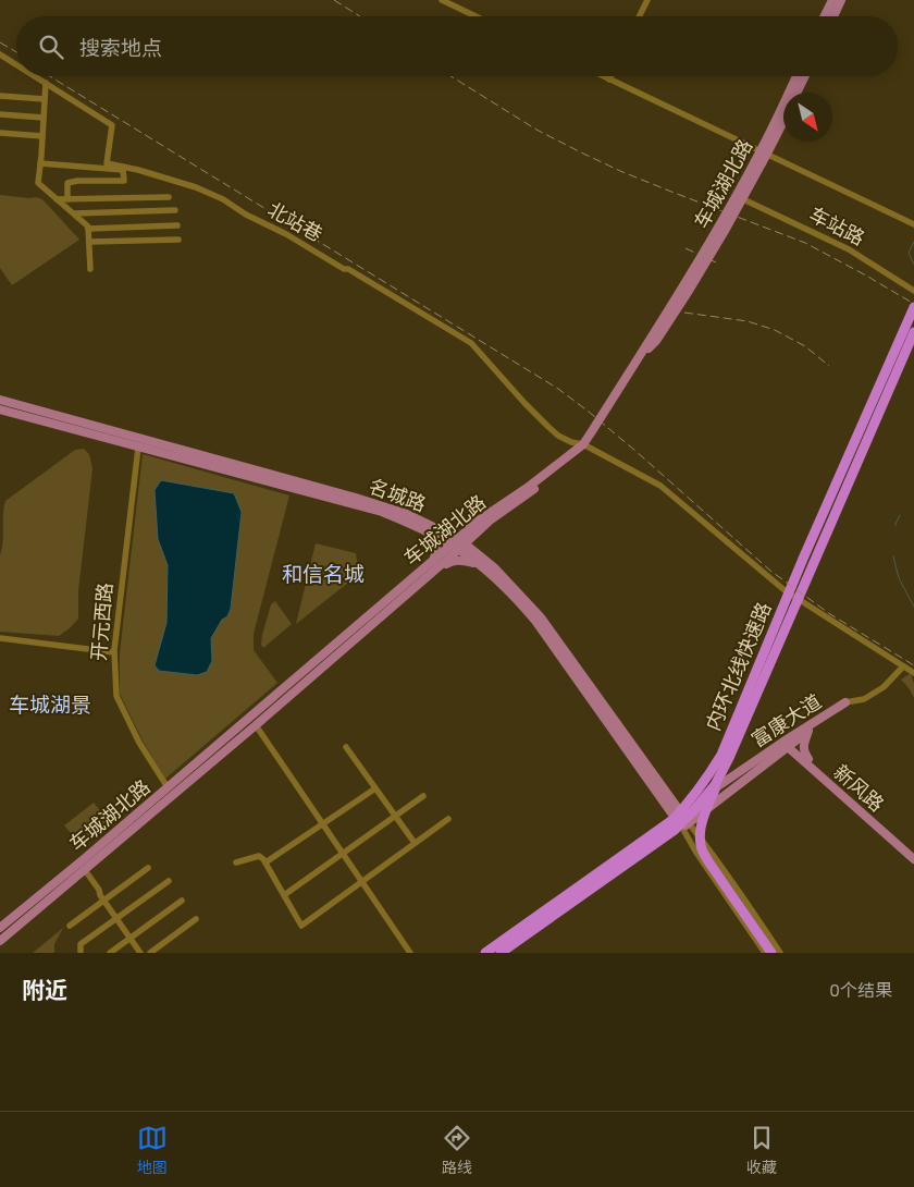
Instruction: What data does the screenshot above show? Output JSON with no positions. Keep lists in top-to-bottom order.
{
  "streets": {
    "highway": ["内环北线快速路"],
    "main road": [
      "车城湖北路",
      "名城路",
      "富康大道",
      "新风路"
    ],
    "street": ["北站巷", "车站路", "开元西路"]
  },
  "crossings": [
    ["车城湖北路", "北站巷"],
    ["车城湖北路", "车站路"],
    ["车城湖北路", "名城路"],
    ["车城湖北路", "开元西路"],
    ["名城路", "开元西路"],
    ["名城路", "富康大道"],
    ["富康大道", "新风路"]
  ],
  "districts": ["和信名城", "车城湖景"],
  "north": "bottom right",
  "page": {
    "search": "搜索地点",
    "heading": ["附近", "0个结果"],
    "nav": ["地图", "路线", "收藏"]
  }
}
